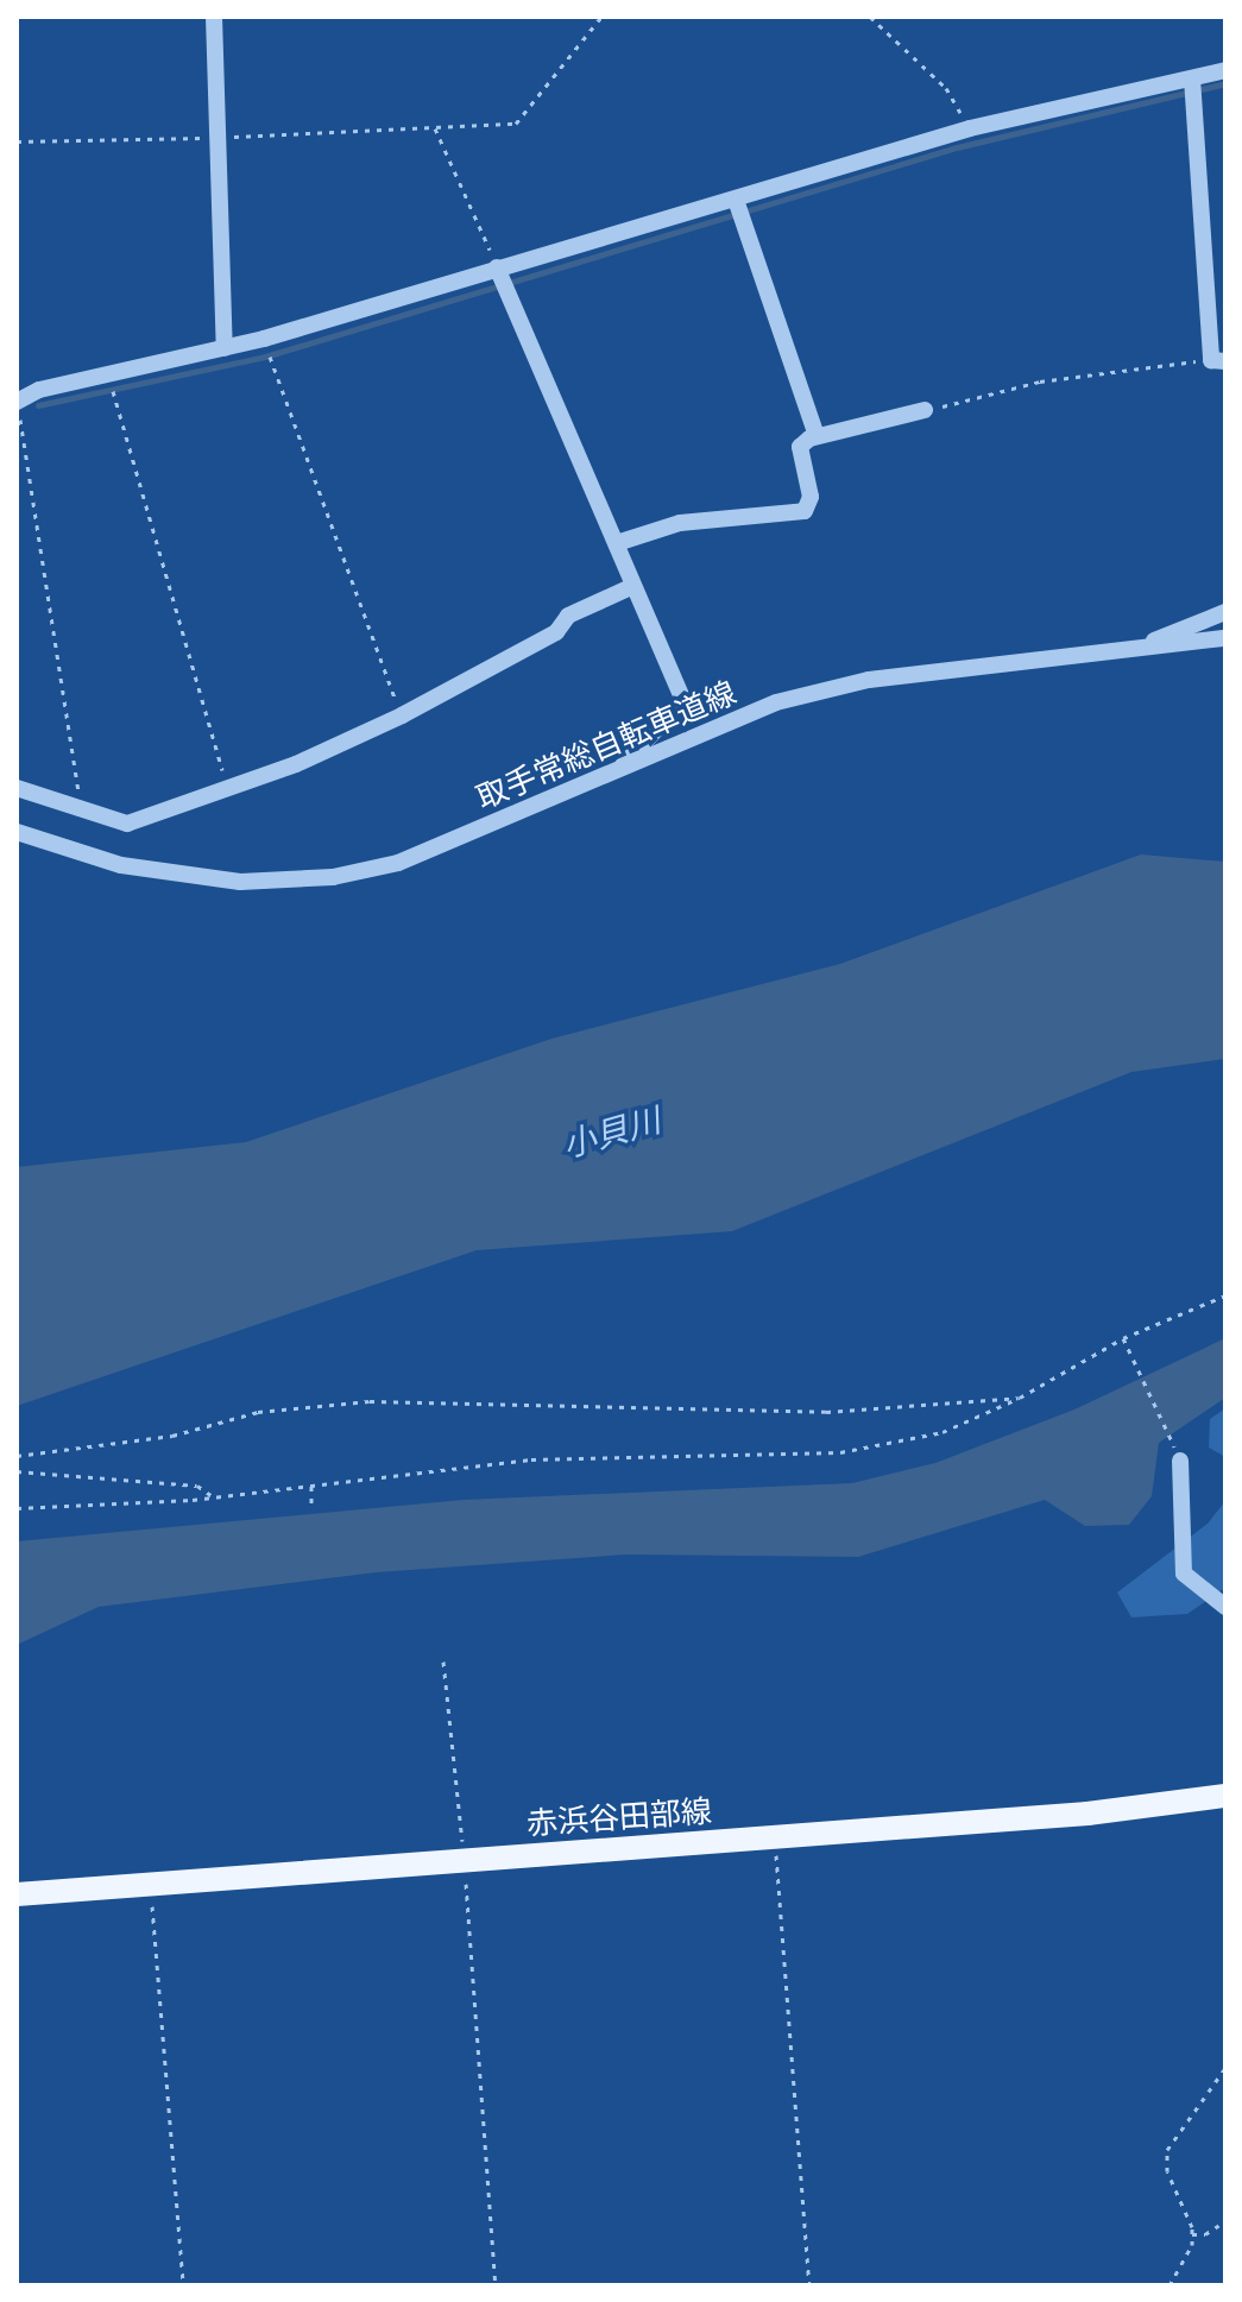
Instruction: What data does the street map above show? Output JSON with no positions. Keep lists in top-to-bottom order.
{
  "streets": {
    "main road": ["赤浜谷田部線"],
    "street": ["取手常総自転車道線"]
  },
  "water": ["小貝川"]
}
